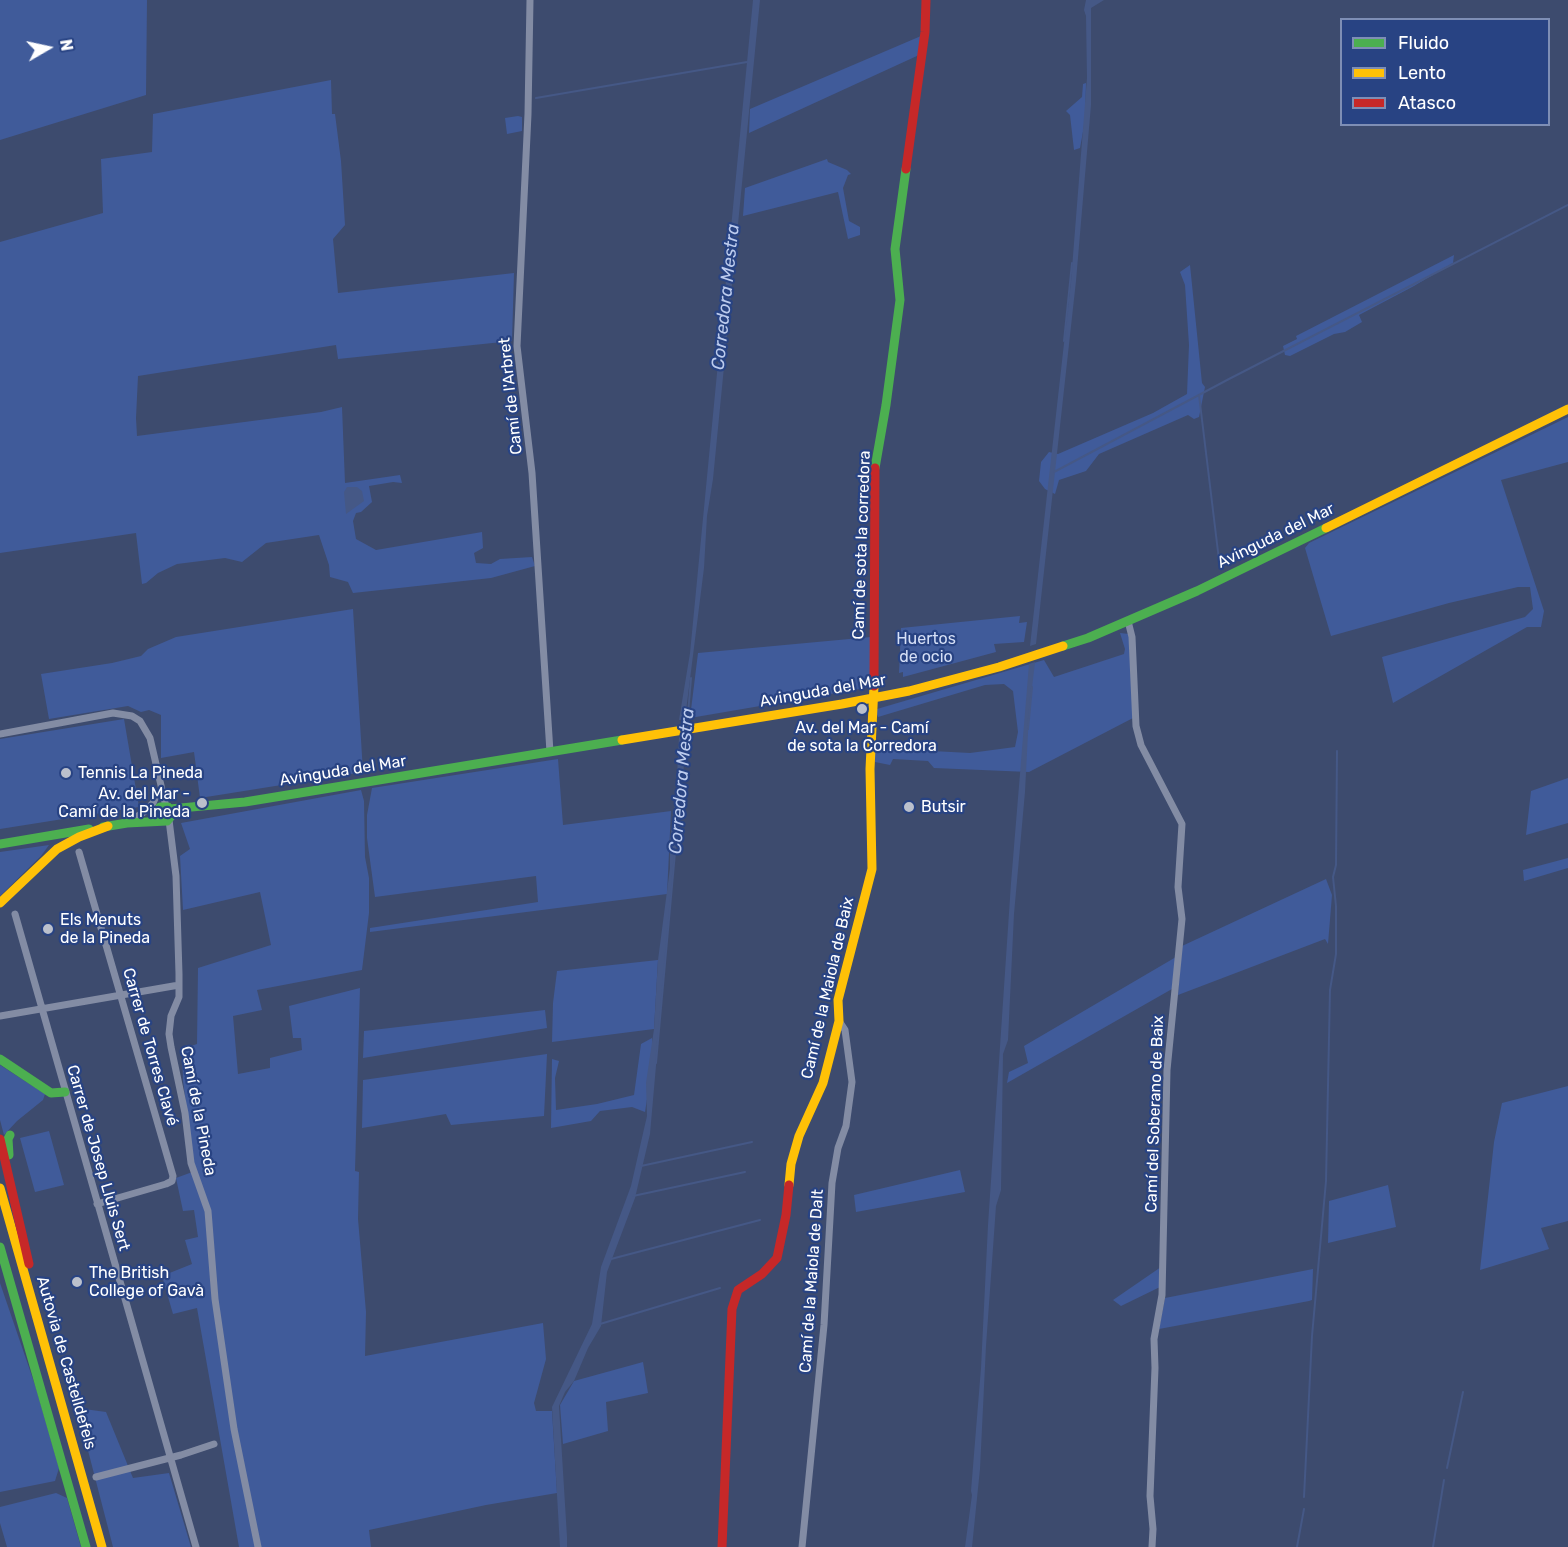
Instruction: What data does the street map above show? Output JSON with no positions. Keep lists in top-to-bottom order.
{
  "streets": {
    "main road": [
      "Avinguda del Mar",
      "Camí de sota la corredora",
      "Camí de la Maiola de Baix",
      "Autovia de Castelldefels"
    ],
    "street": [
      "Camí de l'Arbret",
      "Carrer de Torres Clavé",
      "Camí de la Pineda",
      "Camí del Soberano de Baix",
      "Carrer de Josep Lluis Sert",
      "Camí de la Maiola de Dalt"
    ]
  },
  "crossings": [
    ["Camí de l'Arbret", "Avinguda del Mar"],
    ["Avinguda del Mar", "Camí de sota la corredora"],
    ["Avinguda del Mar", "Camí de la Maiola de Baix"],
    ["Avinguda del Mar", "Camí de la Pineda"],
    ["Avinguda del Mar", "Camí del Soberano de Baix"],
    ["Camí de sota la corredora", "Camí de la Maiola de Baix"],
    ["Camí de la Maiola de Baix", "Camí de la Maiola de Dalt"],
    ["Carrer de Torres Clavé", "Carrer de Josep Lluis Sert"]
  ],
  "water": ["Corredora Mestra"],
  "parks": ["Huertos de ocio"],
  "places": [
    "Av. del Mar - Camí de sota la Corredora",
    "Tennis La Pineda",
    "Av. del Mar - Camí de la Pineda",
    "Butsir",
    "Els Menuts de la Pineda",
    "The British College of Gavà"
  ],
  "legend": ["Fluido", "Lento", "Atasco"],
  "north": "right"
}
